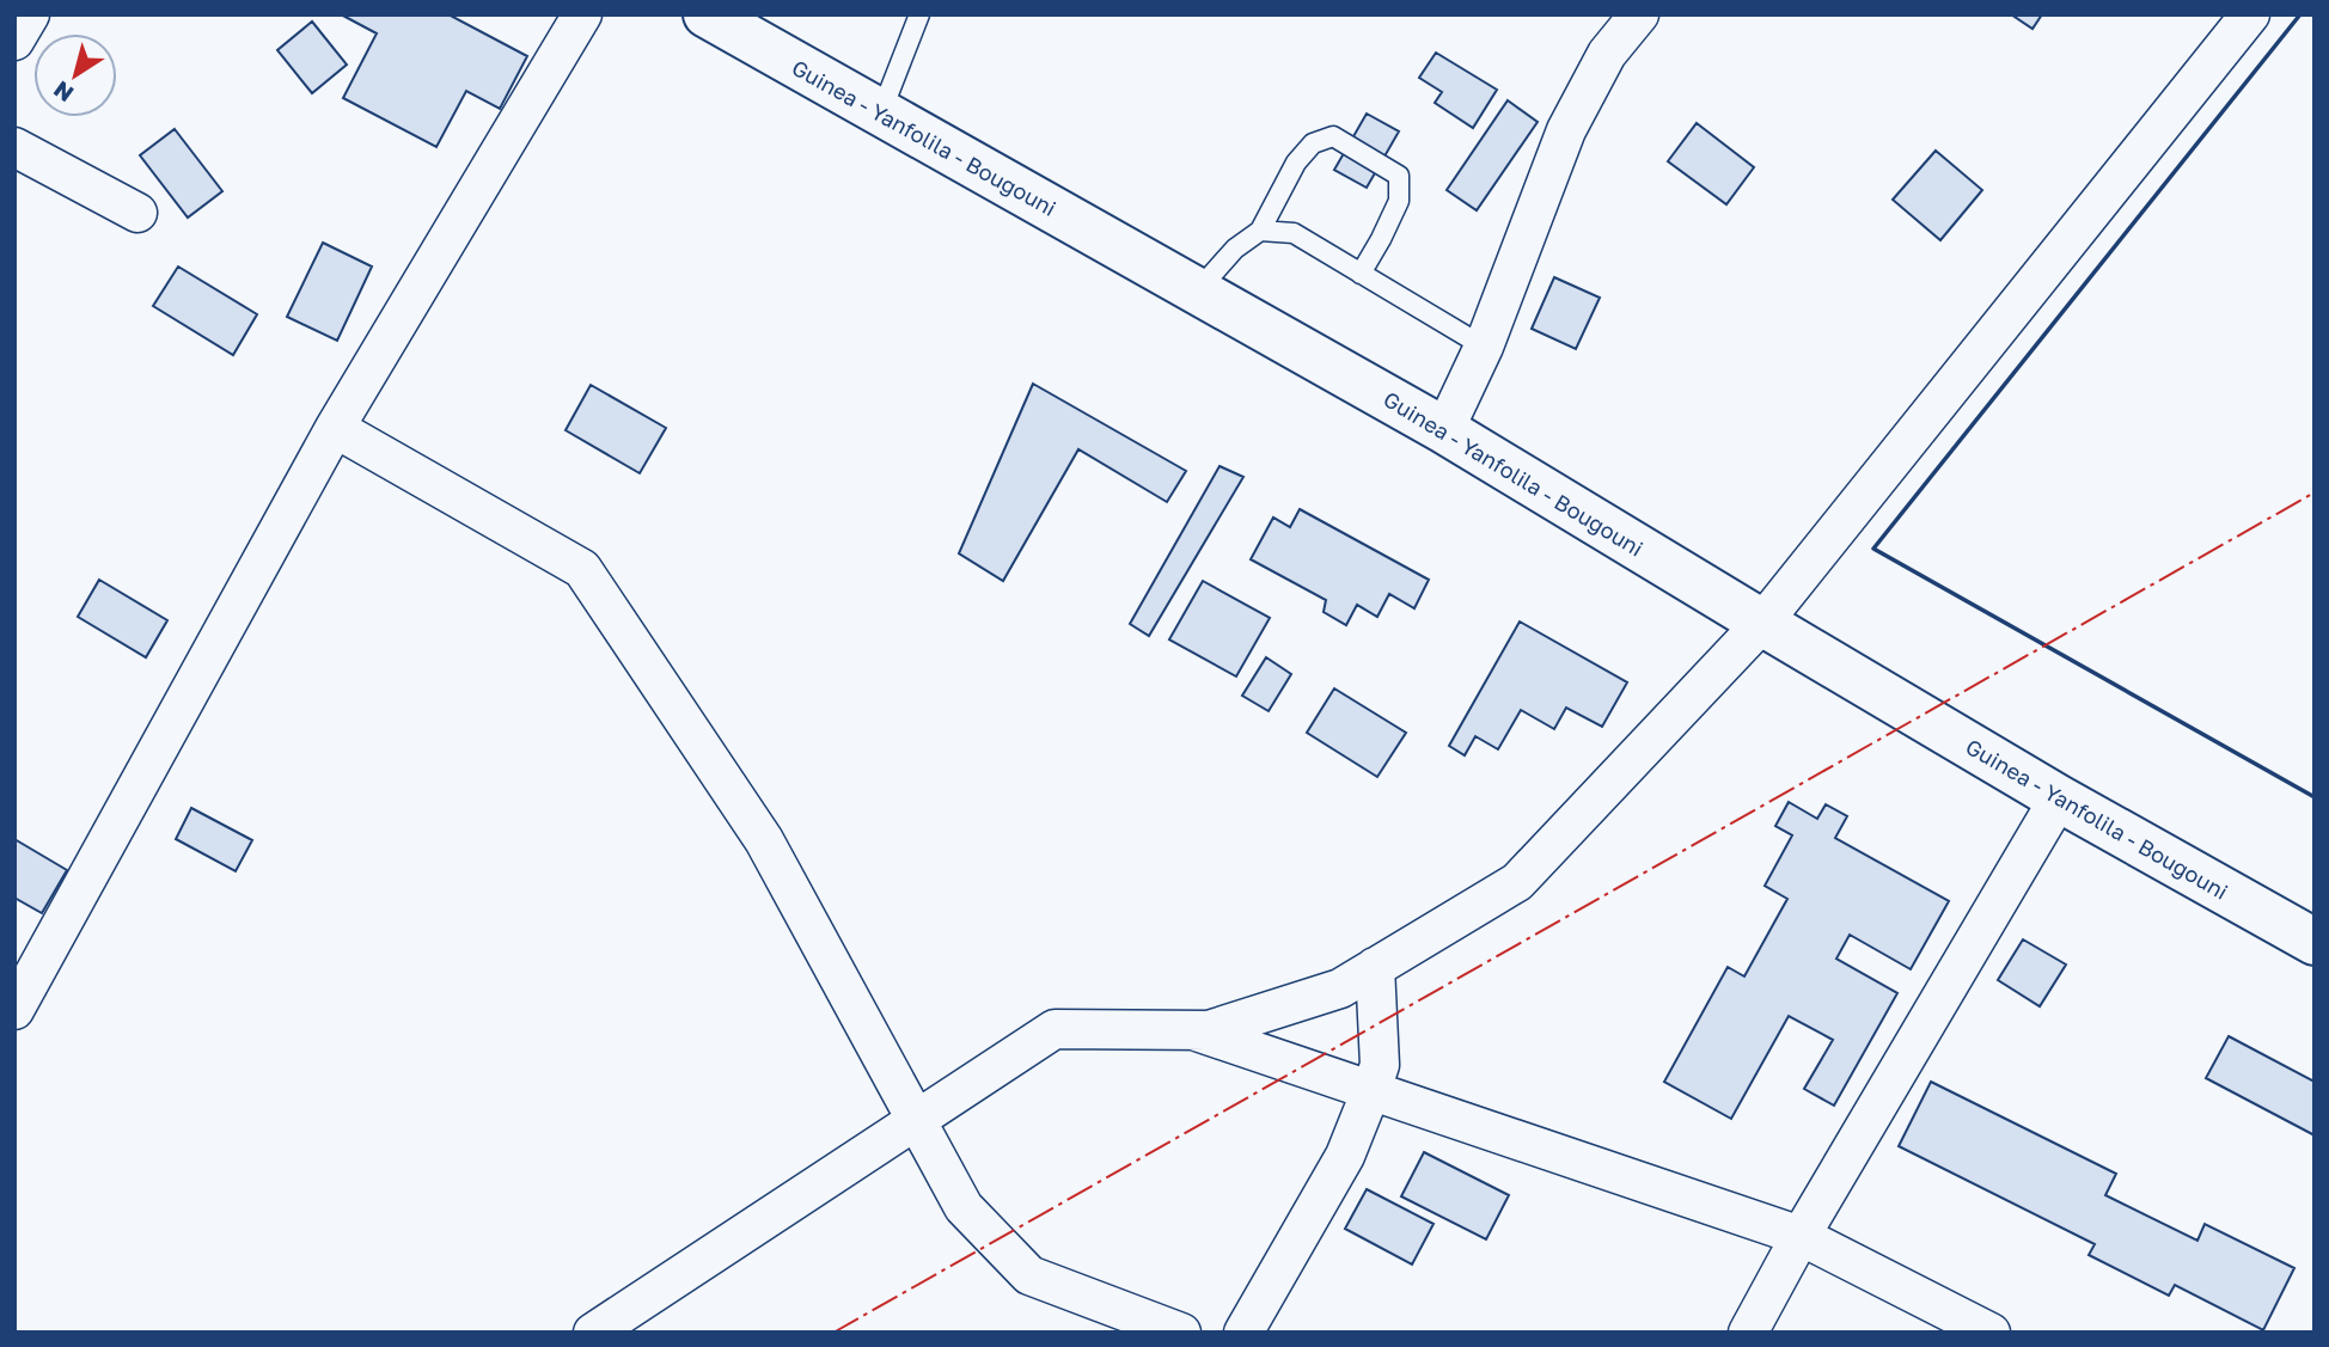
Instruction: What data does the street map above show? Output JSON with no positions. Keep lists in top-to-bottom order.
{
  "streets": {
    "main road": ["Guinea - Yanfolila - Bougouni"]
  },
  "north": "bottom left"
}
